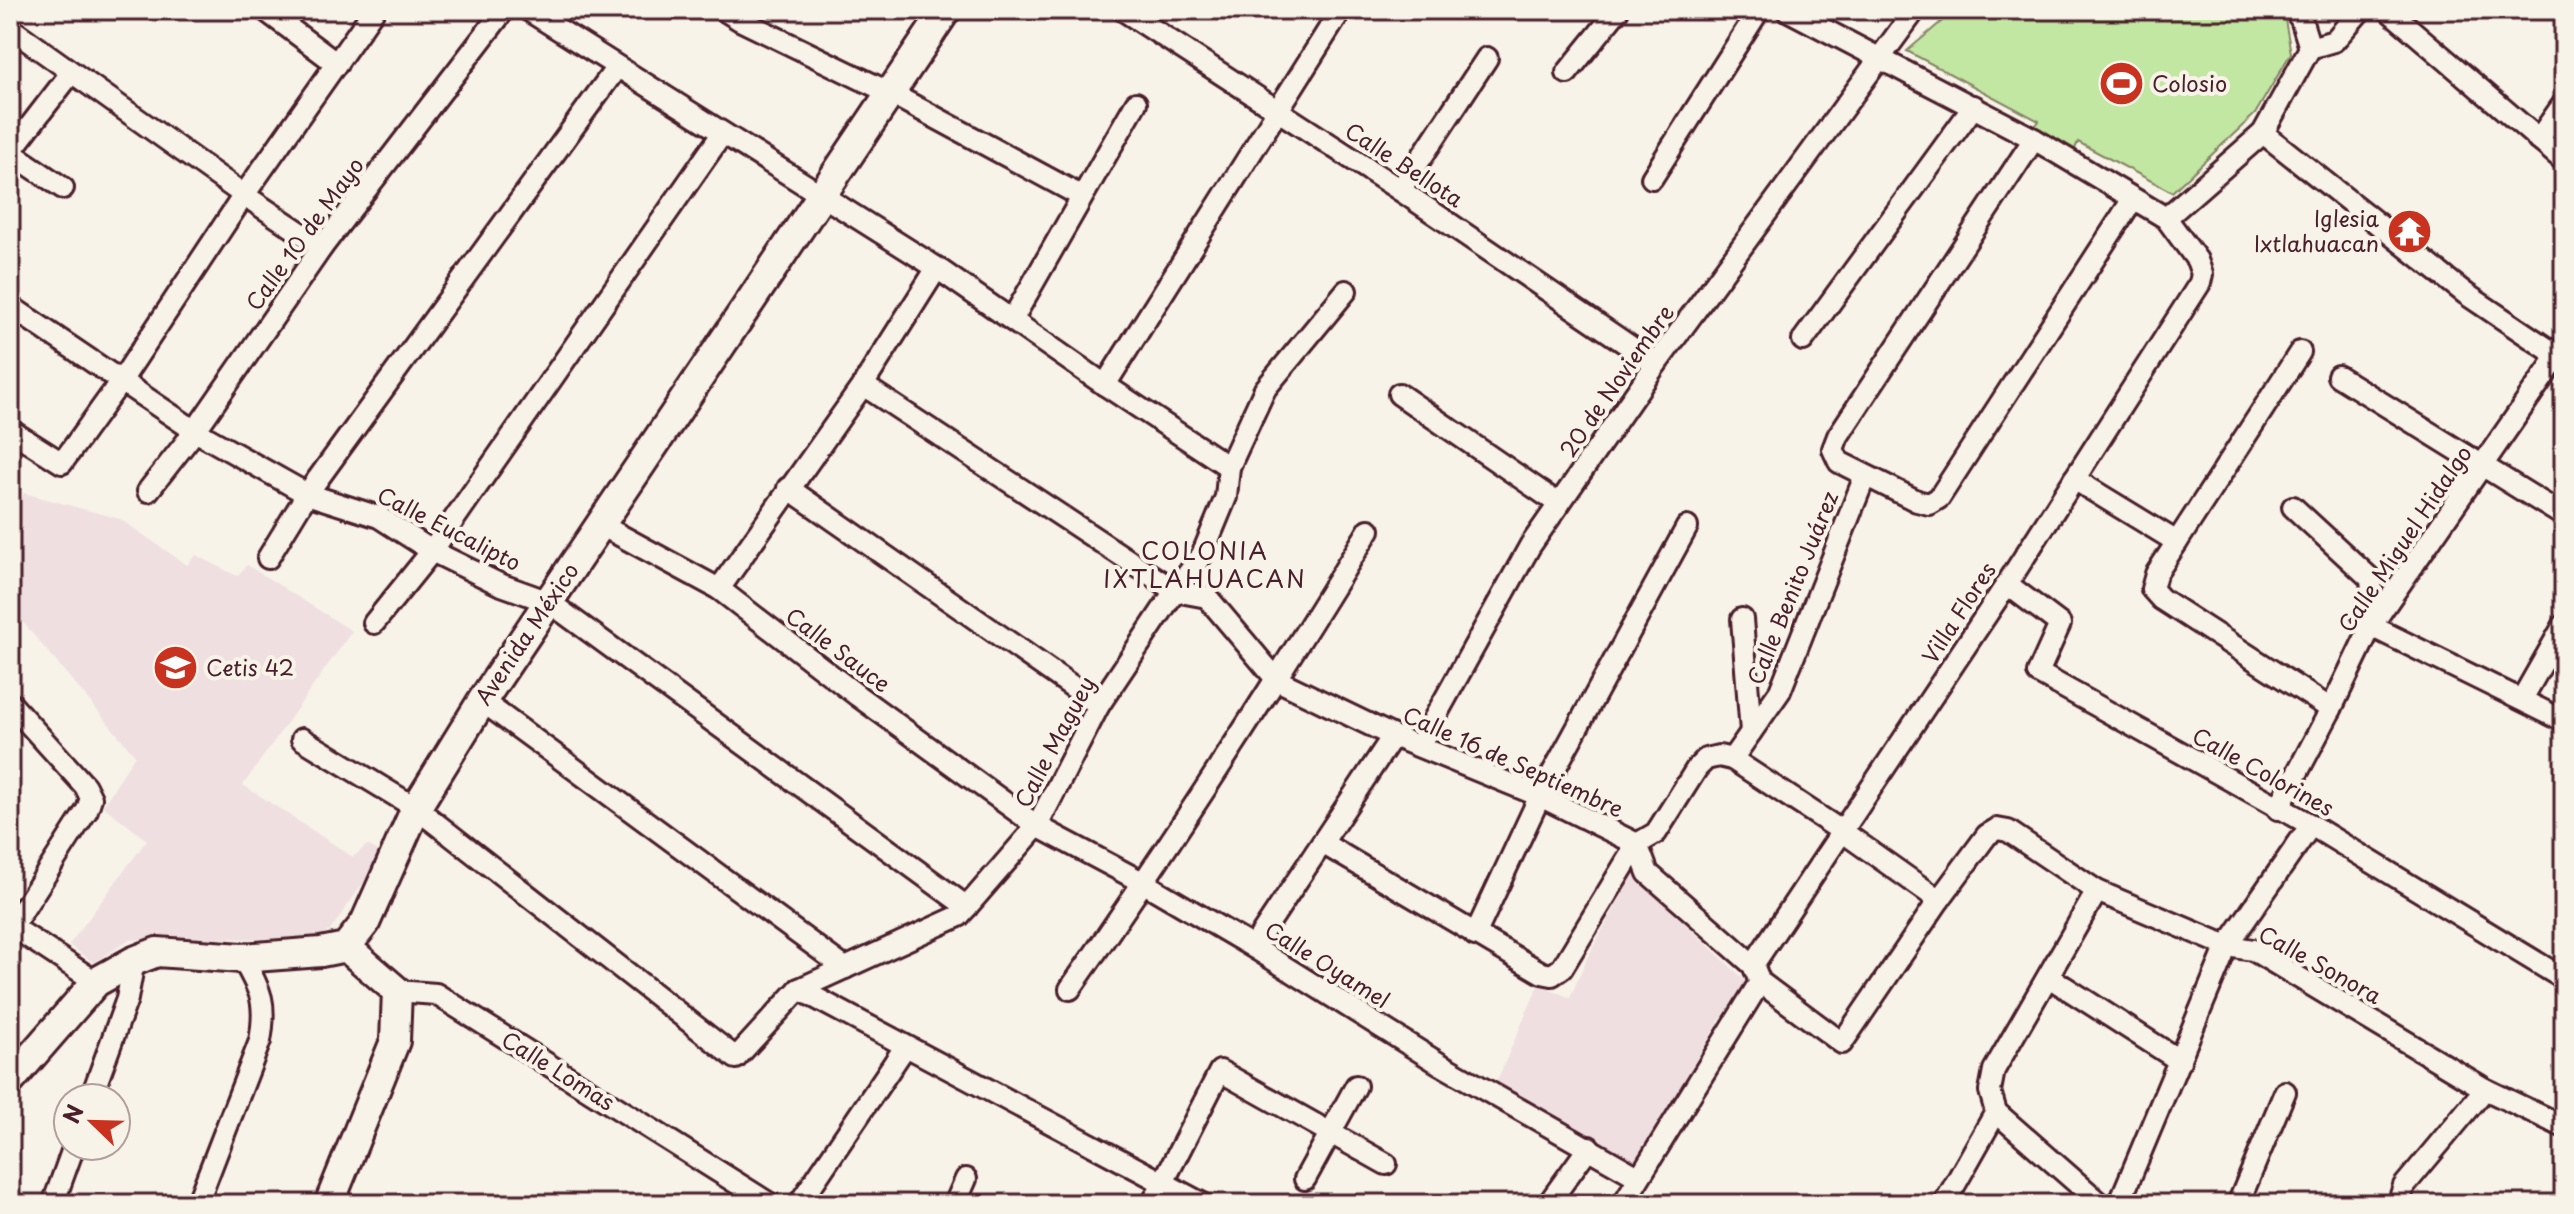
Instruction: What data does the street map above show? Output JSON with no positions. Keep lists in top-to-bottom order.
{
  "streets": {
    "street": [
      "Calle Bellota",
      "Calle 10 de Mayo",
      "20 de Noviembre",
      "Calle Eucalipto",
      "Calle Miguel Hidalgo",
      "Calle Benito Juárez",
      "Villa Flores",
      "Avenida México",
      "Calle Sauce",
      "Calle Maguey",
      "Calle 16 de Septiembre",
      "Calle Colorines",
      "Calle Oyamel",
      "Calle Sonora",
      "Calle Lomas"
    ]
  },
  "crossings": [
    ["Calle Bellota", "20 de Noviembre"],
    ["Calle 10 de Mayo", "Calle Eucalipto"],
    ["20 de Noviembre", "Calle 16 de Septiembre"],
    ["Calle Eucalipto", "Avenida México"],
    ["Calle Eucalipto", "Calle Maguey"],
    ["Calle Miguel Hidalgo", "Calle Colorines"],
    ["Villa Flores", "Calle 16 de Septiembre"],
    ["Villa Flores", "Calle Colorines"],
    ["Villa Flores", "Calle Oyamel"],
    ["Avenida México", "Calle Sauce"],
    ["Avenida México", "Calle Maguey"],
    ["Calle Sauce", "Calle Maguey"],
    ["Calle Sauce", "Calle Oyamel"],
    ["Calle Maguey", "Calle 16 de Septiembre"],
    ["Calle Maguey", "Calle Oyamel"],
    ["Calle 16 de Septiembre", "Calle Sonora"]
  ],
  "districts": ["COLONIA IXTLAHUACAN"],
  "places": {
    "sports": ["Colosio"],
    "temple": ["Iglesia Ixtlahuacan"],
    "school or university": ["Cetis 42"]
  },
  "north": "top left"
}
